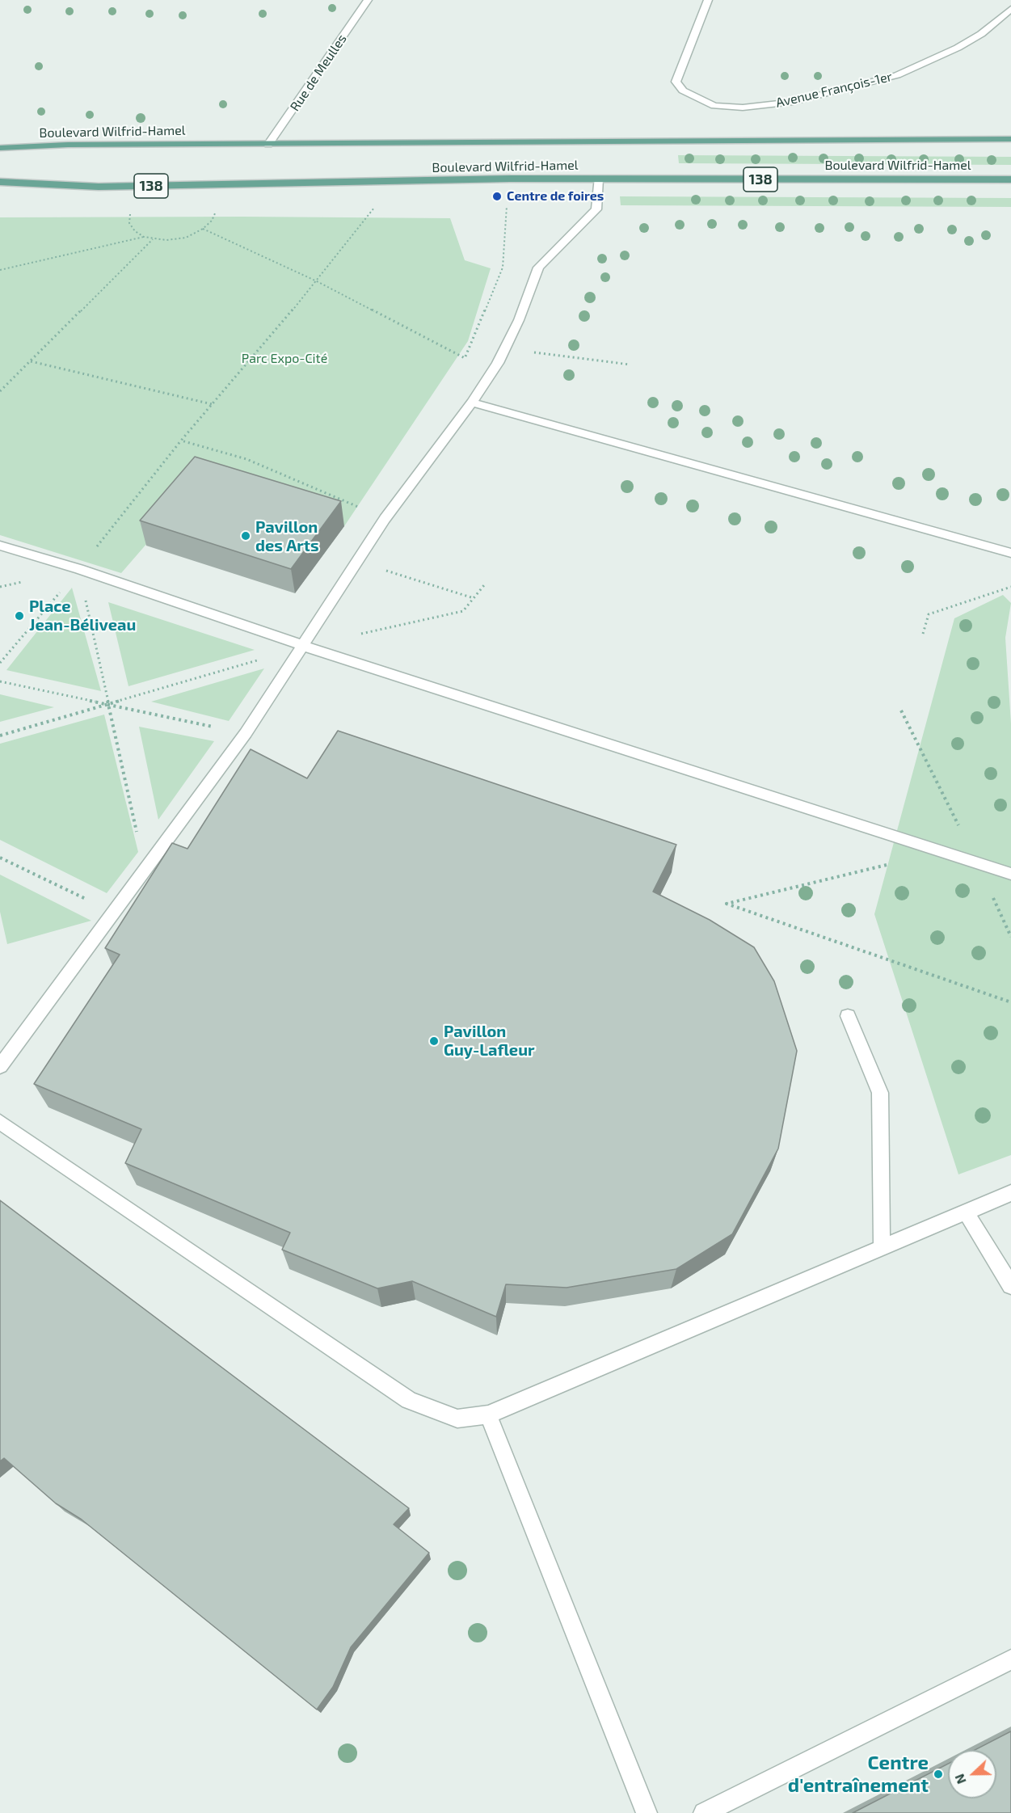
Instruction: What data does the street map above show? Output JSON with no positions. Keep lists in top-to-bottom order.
{
  "streets": {
    "main road": ["Boulevard Wilfrid-Hamel", "138"],
    "street": ["Rue de Meulles", "Avenue François-1er"]
  },
  "crossings": [
    ["Rue de Meulles", "Boulevard Wilfrid-Hamel"]
  ],
  "parks": ["Parc Expo-Cité"],
  "places": [
    "Centre de foires",
    "Pavillon des Arts",
    "Place Jean-Béliveau",
    "Pavillon Guy-Lafleur",
    "Centre d'entraînement"
  ],
  "north": "left"
}
